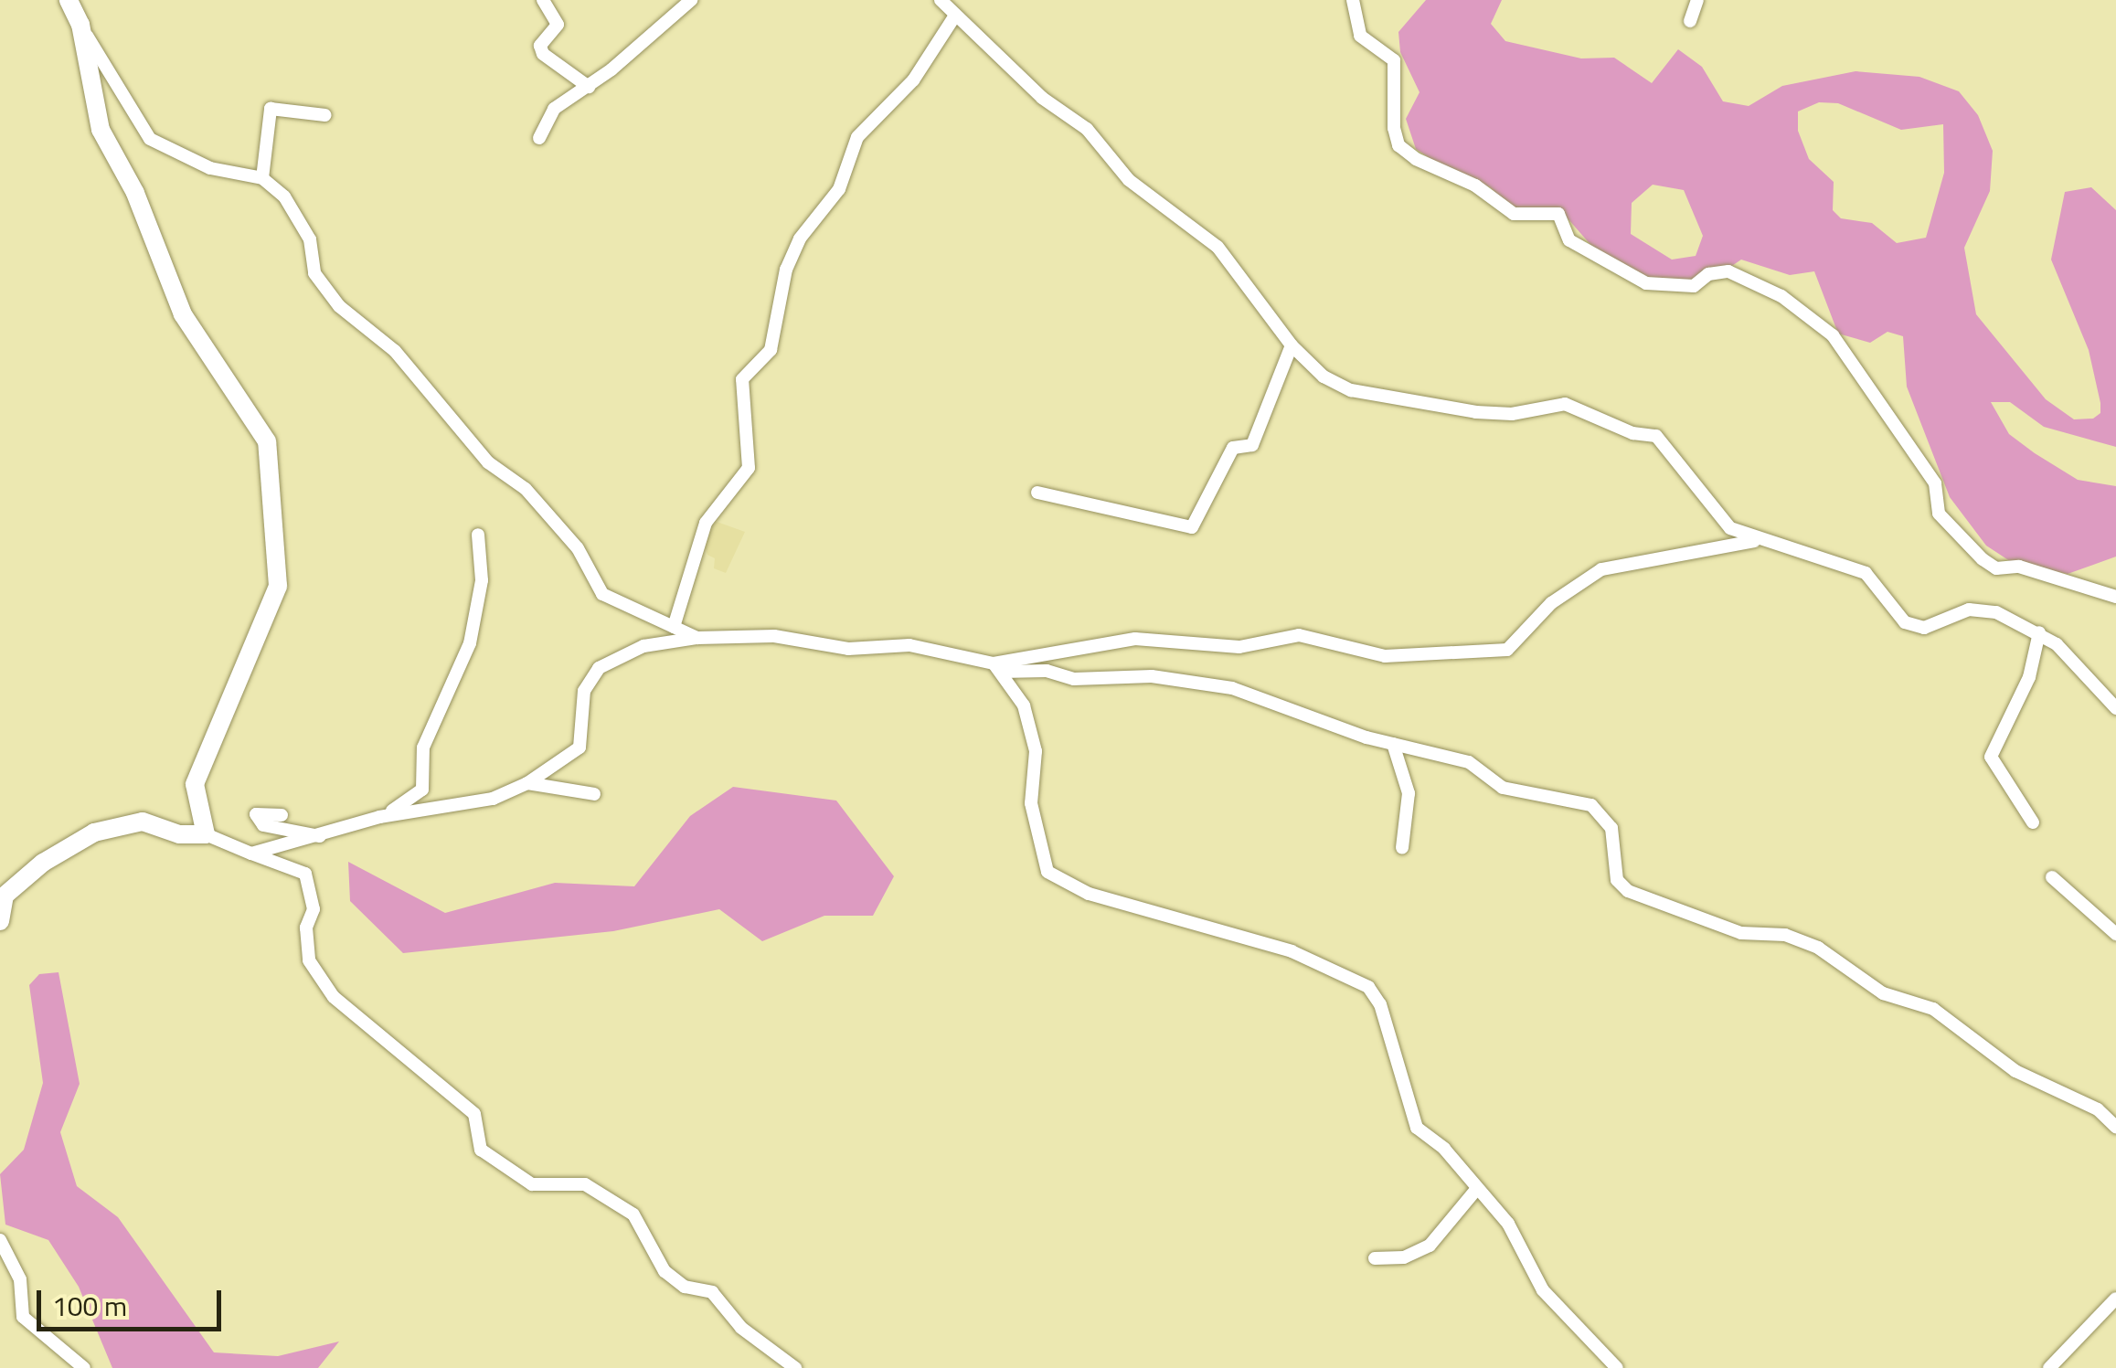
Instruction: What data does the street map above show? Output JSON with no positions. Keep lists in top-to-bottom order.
{
  "scale_bar": "100 m"
}
